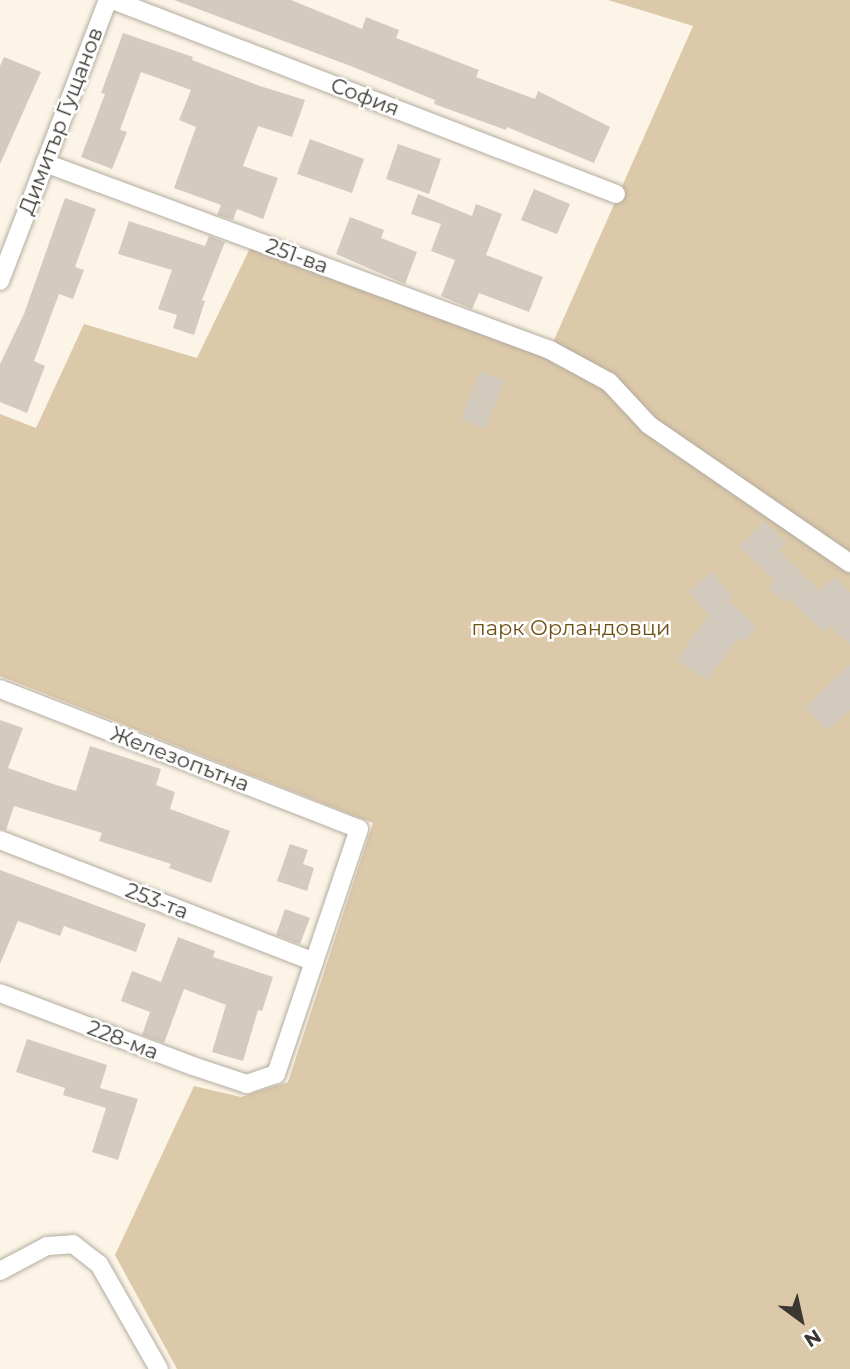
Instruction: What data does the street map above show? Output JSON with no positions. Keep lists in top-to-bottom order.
{
  "streets": {
    "street": [
      "София",
      "Димитър Гущанов",
      "251-ва",
      "Железопътна",
      "253-та",
      "228-ма"
    ]
  },
  "crossings": [
    ["Димитър Гущанов", "251-ва"],
    ["Железопътна", "253-та"],
    ["Железопътна", "228-ма"],
    ["253-та", "228-ма"]
  ],
  "parks": ["парк Орландовци"],
  "north": "bottom right"
}
